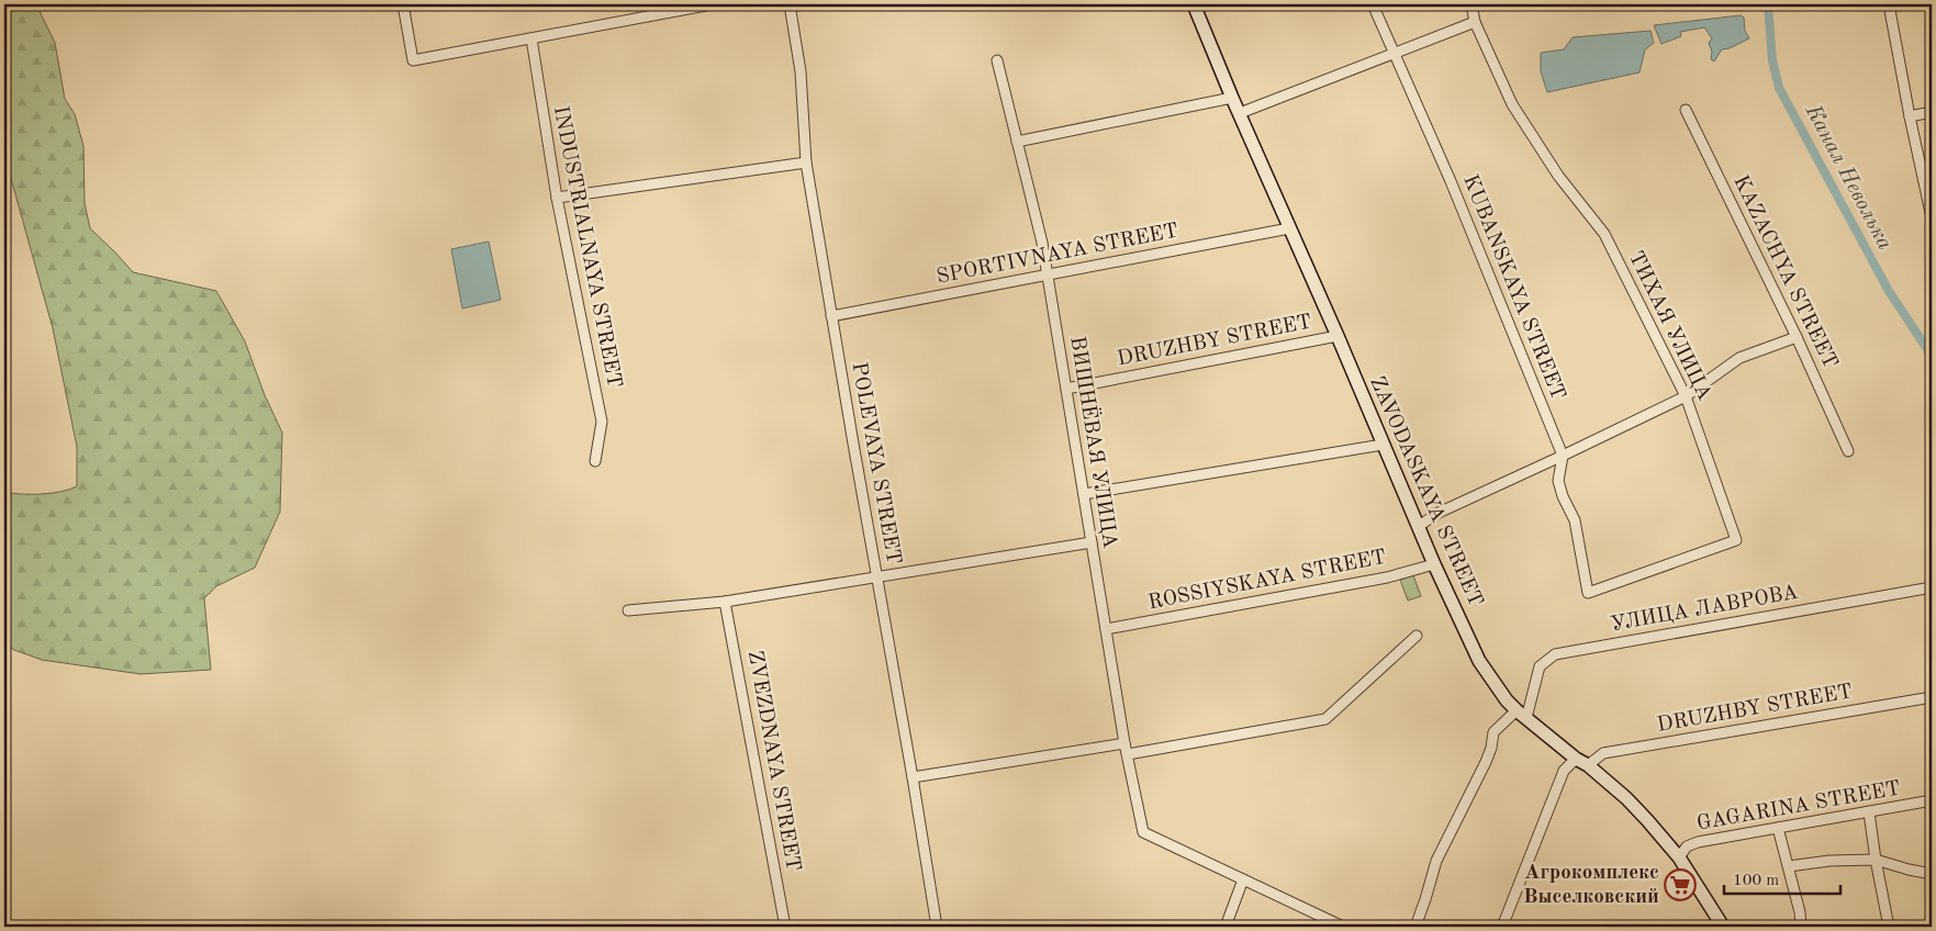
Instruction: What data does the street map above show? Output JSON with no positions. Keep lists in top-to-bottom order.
{
  "streets": {
    "main road": ["ZAVODASKAYA STREET"],
    "street": [
      "INDUSTRIALNAYA STREET",
      "SPORTIVNAYA STREET",
      "KAZACHYA STREET",
      "KUBANSKAYA STREET",
      "ТИХАЯ УЛИЦА",
      "DRUZHBY STREET",
      "ВИШНЁВАЯ УЛИЦА",
      "POLEVAYA STREET",
      "ROSSIYSKAYA STREET",
      "УЛИЦА ЛАВРОВА",
      "ZVEZDNAYA STREET",
      "GAGARINA STREET"
    ]
  },
  "crossings": [
    ["SPORTIVNAYA STREET", "ВИШНЁВАЯ УЛИЦА"],
    ["SPORTIVNAYA STREET", "POLEVAYA STREET"],
    ["SPORTIVNAYA STREET", "ZAVODASKAYA STREET"],
    ["KUBANSKAYA STREET", "ТИХАЯ УЛИЦА"],
    ["DRUZHBY STREET", "ВИШНЁВАЯ УЛИЦА"],
    ["DRUZHBY STREET", "ZAVODASKAYA STREET"],
    ["ВИШНЁВАЯ УЛИЦА", "ROSSIYSKAYA STREET"],
    ["ZAVODASKAYA STREET", "ROSSIYSKAYA STREET"],
    ["ZAVODASKAYA STREET", "УЛИЦА ЛАВРОВА"],
    ["ZAVODASKAYA STREET", "GAGARINA STREET"]
  ],
  "water": ["Канал Неволька"],
  "places": {
    "supermarket": ["Агрокомплекс Выселковский"]
  },
  "scale_bar": "100 m"
}
